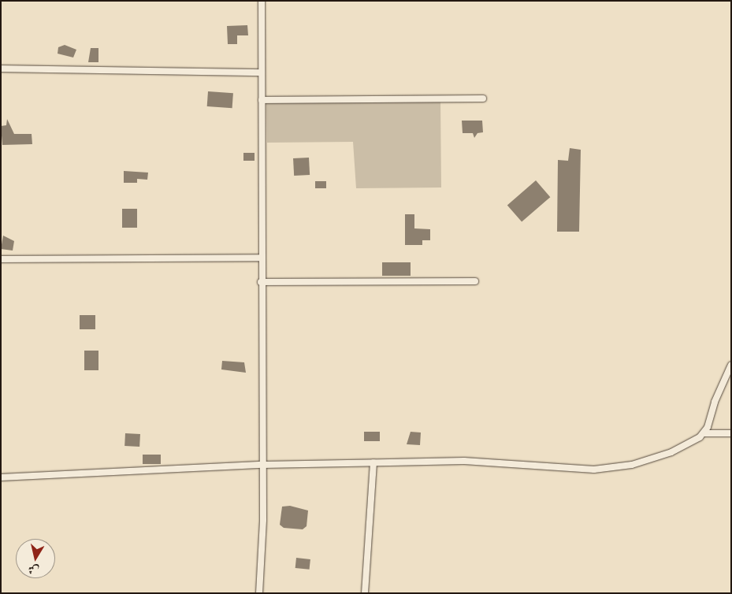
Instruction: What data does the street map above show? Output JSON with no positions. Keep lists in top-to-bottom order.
{
  "north": "bottom"
}
